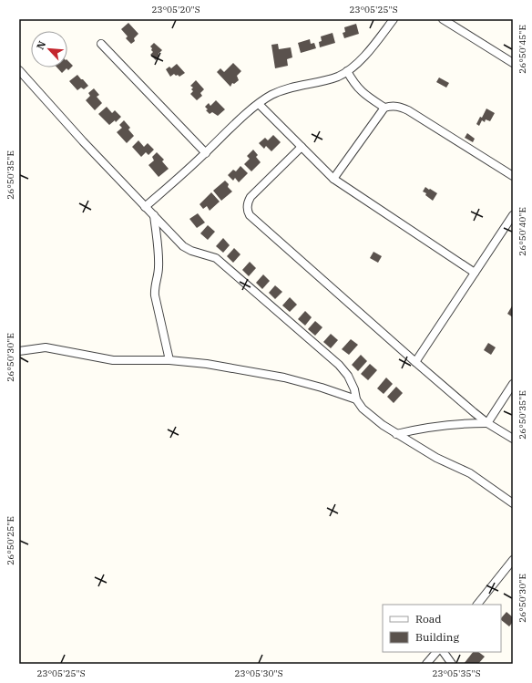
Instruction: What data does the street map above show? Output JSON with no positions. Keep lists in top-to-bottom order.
{
  "legend": ["Road", "Building"],
  "north": "top left",
  "coordinates": [
    "23°05'20\"S",
    "23°05'25\"S",
    "26°50'45\"E",
    "26°50'35\"E",
    "26°50'40\"E",
    "26°50'30\"E",
    "26°50'25\"E",
    "23°05'30\"S",
    "23°05'35\"S"
  ]
}
